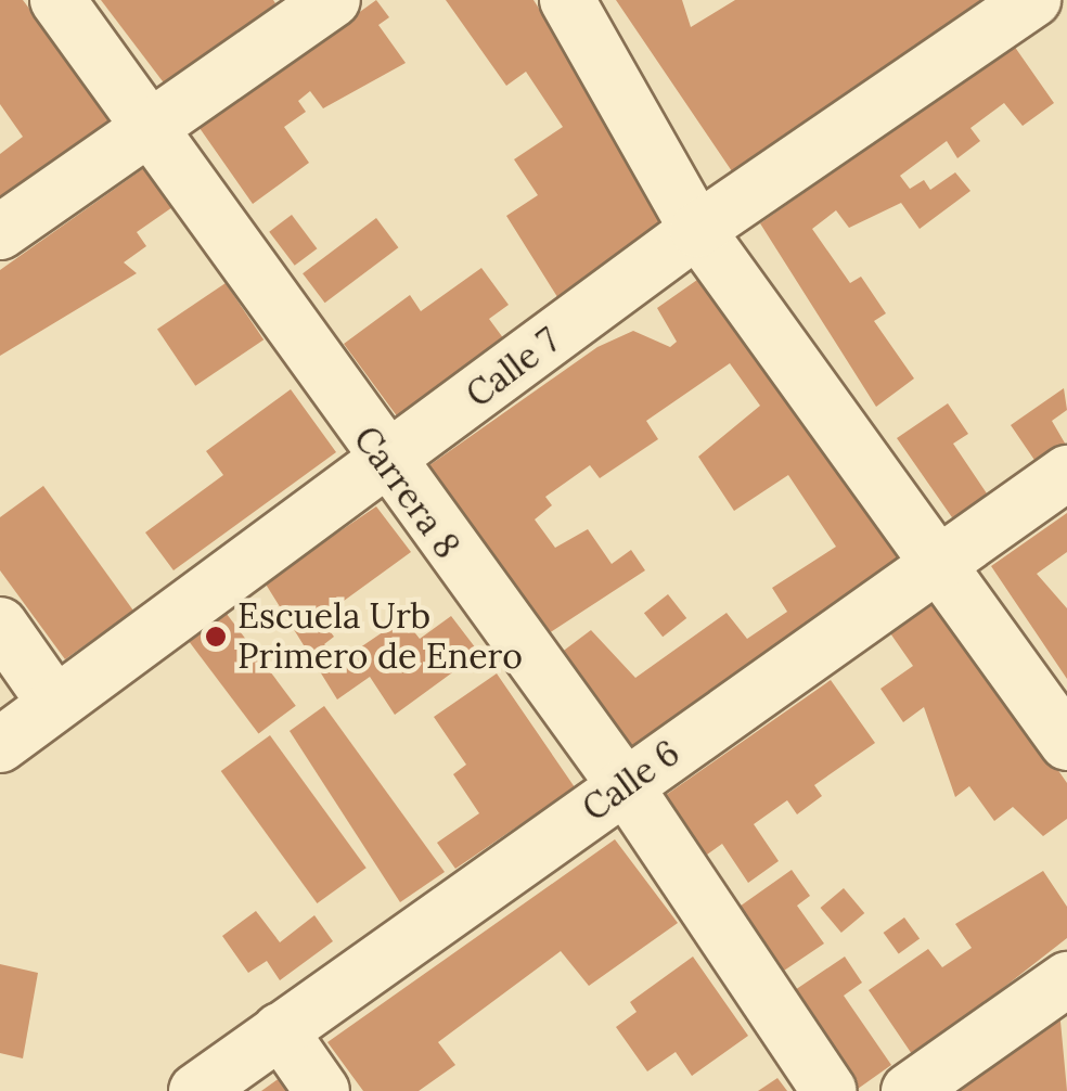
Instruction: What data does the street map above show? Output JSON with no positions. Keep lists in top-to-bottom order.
{
  "streets": {
    "street": ["Calle 7", "Carrera 8", "Calle 6"]
  },
  "crossings": [
    ["Calle 7", "Carrera 8"],
    ["Carrera 8", "Calle 6"]
  ],
  "places": ["Escuela Urb Primero de Enero"]
}
